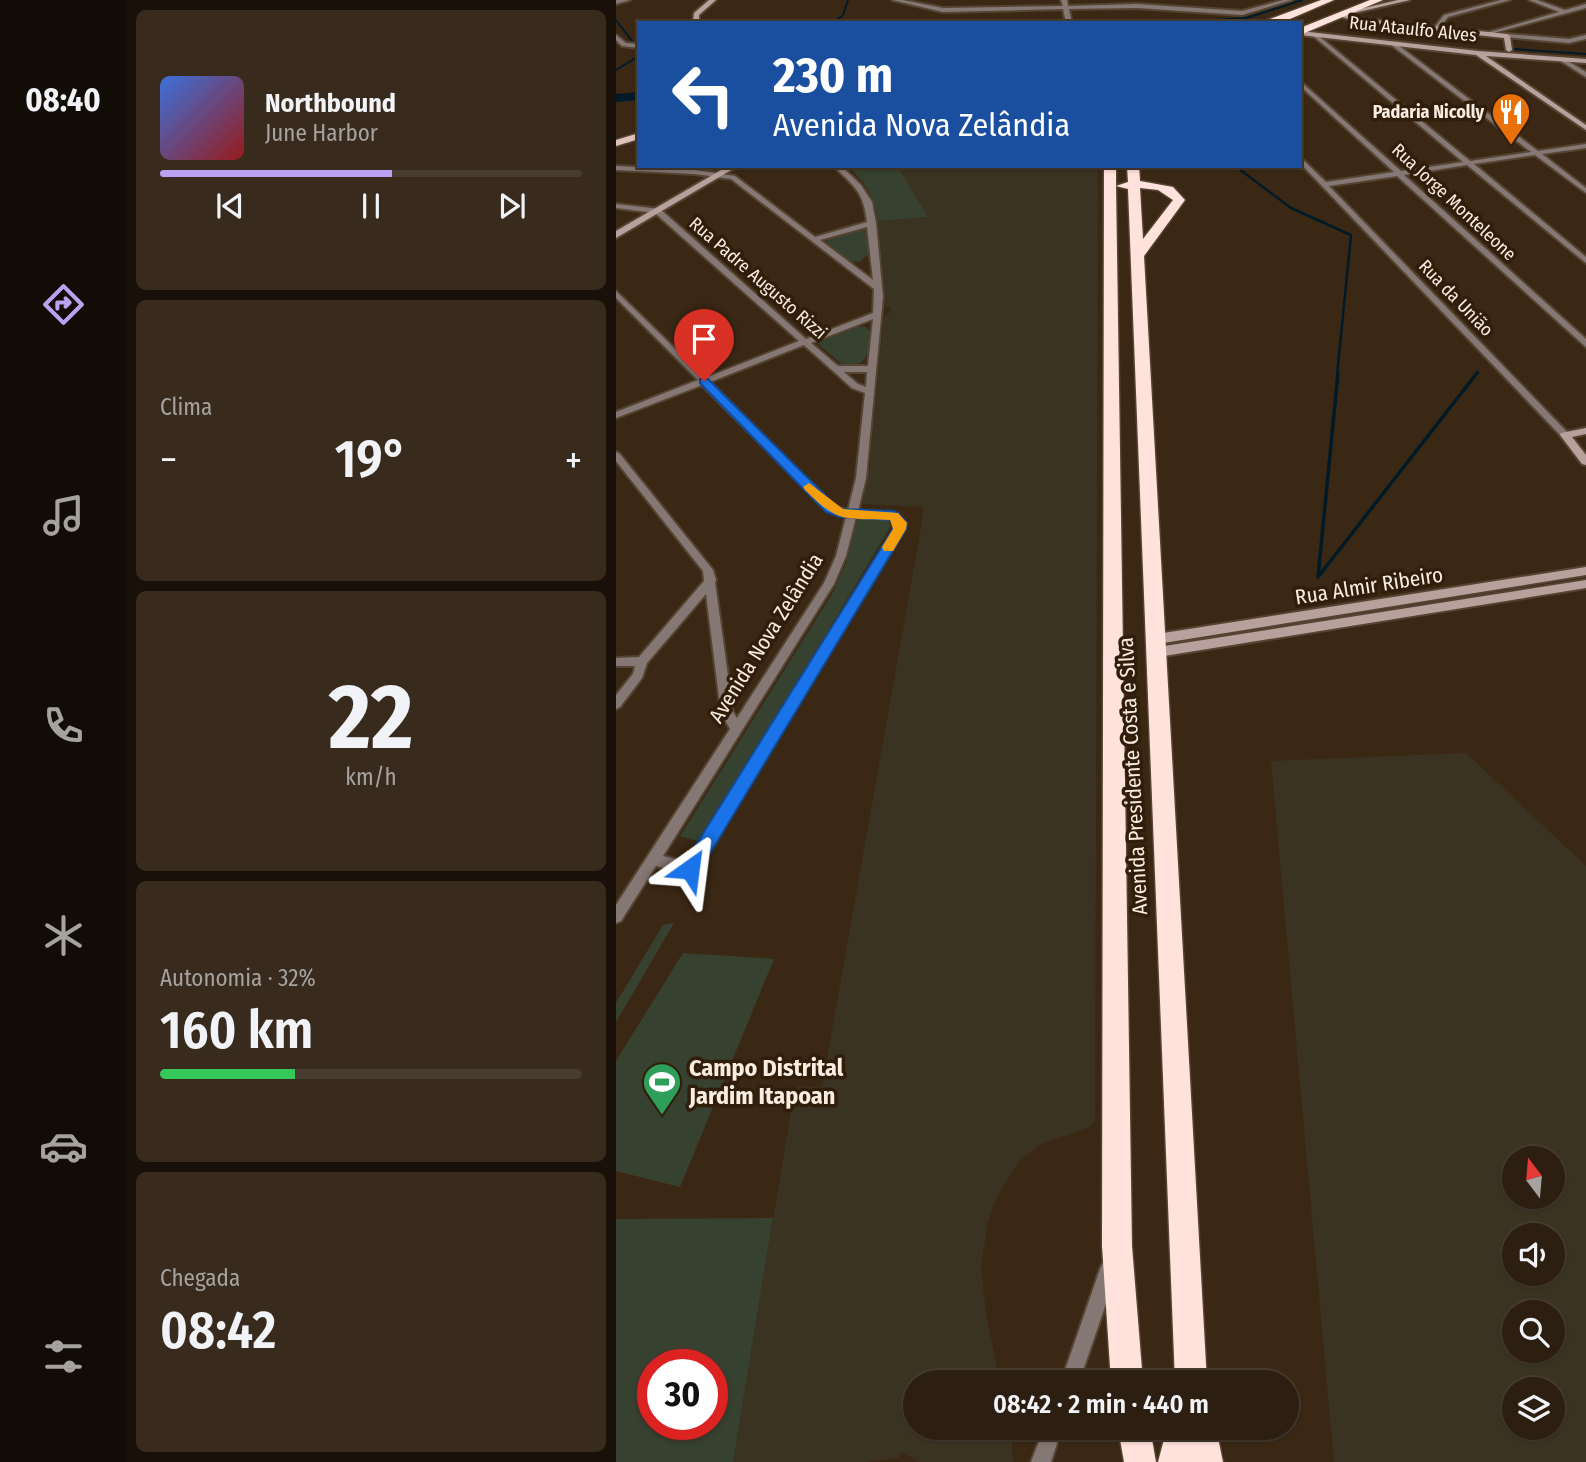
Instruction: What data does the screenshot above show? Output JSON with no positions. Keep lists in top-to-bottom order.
{
  "streets": {
    "highway": ["Avenida Presidente Costa e Silva"],
    "street": [
      "Rua Ataulfo Alves",
      "Rua Jorge Monteleone",
      "Rua Padre Augusto Rizzi",
      "Rua da União",
      "Rua Almir Ribeiro",
      "Avenida Nova Zelândia"
    ]
  },
  "crossings": [
    ["Rua Padre Augusto Rizzi", "Avenida Nova Zelândia"],
    ["Rua Almir Ribeiro", "Avenida Presidente Costa e Silva"]
  ],
  "places": {
    "restaurant": ["Padaria Nicolly"],
    "sports": ["Campo Distrital Jardim Itapoan"]
  },
  "north": "top",
  "page": {
    "tabs": "08:40",
    "turn": ["230 m", "Avenida Nova Zelândia"],
    "song": ["Northbound", "June Harbor"],
    "tile": [
      "Clima",
      ["22", "km/h"],
      ["Autonomia · 32%", "160 km"],
      ["Chegada", "08:42"]
    ],
    "heat": ["−", "19°", "+"],
    "limit": "30",
    "trip": "08:42 · 2 min · 440 m"
  }
}
